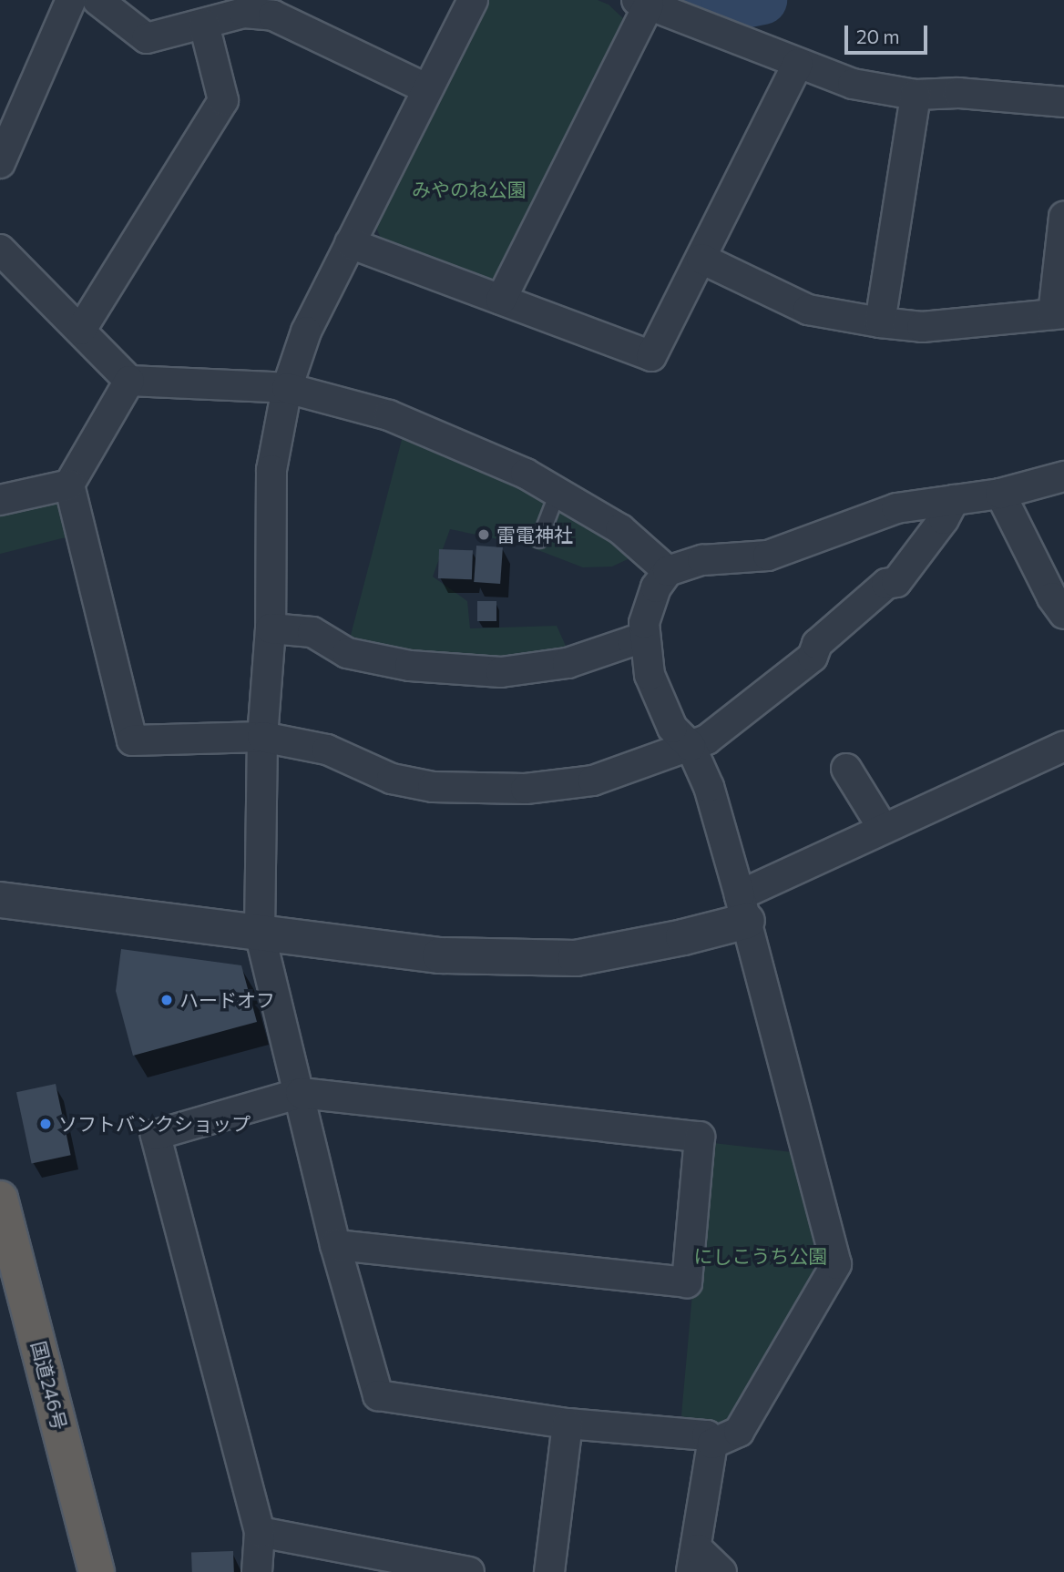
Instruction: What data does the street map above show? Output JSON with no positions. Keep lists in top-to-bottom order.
{
  "streets": {
    "highway": ["国道246号"]
  },
  "parks": ["みやのね公園", "にしこうち公園"],
  "places": ["雷電神社", "ハードオフ", "ソフトバンクショップ"],
  "scale_bar": "20 m"
}
